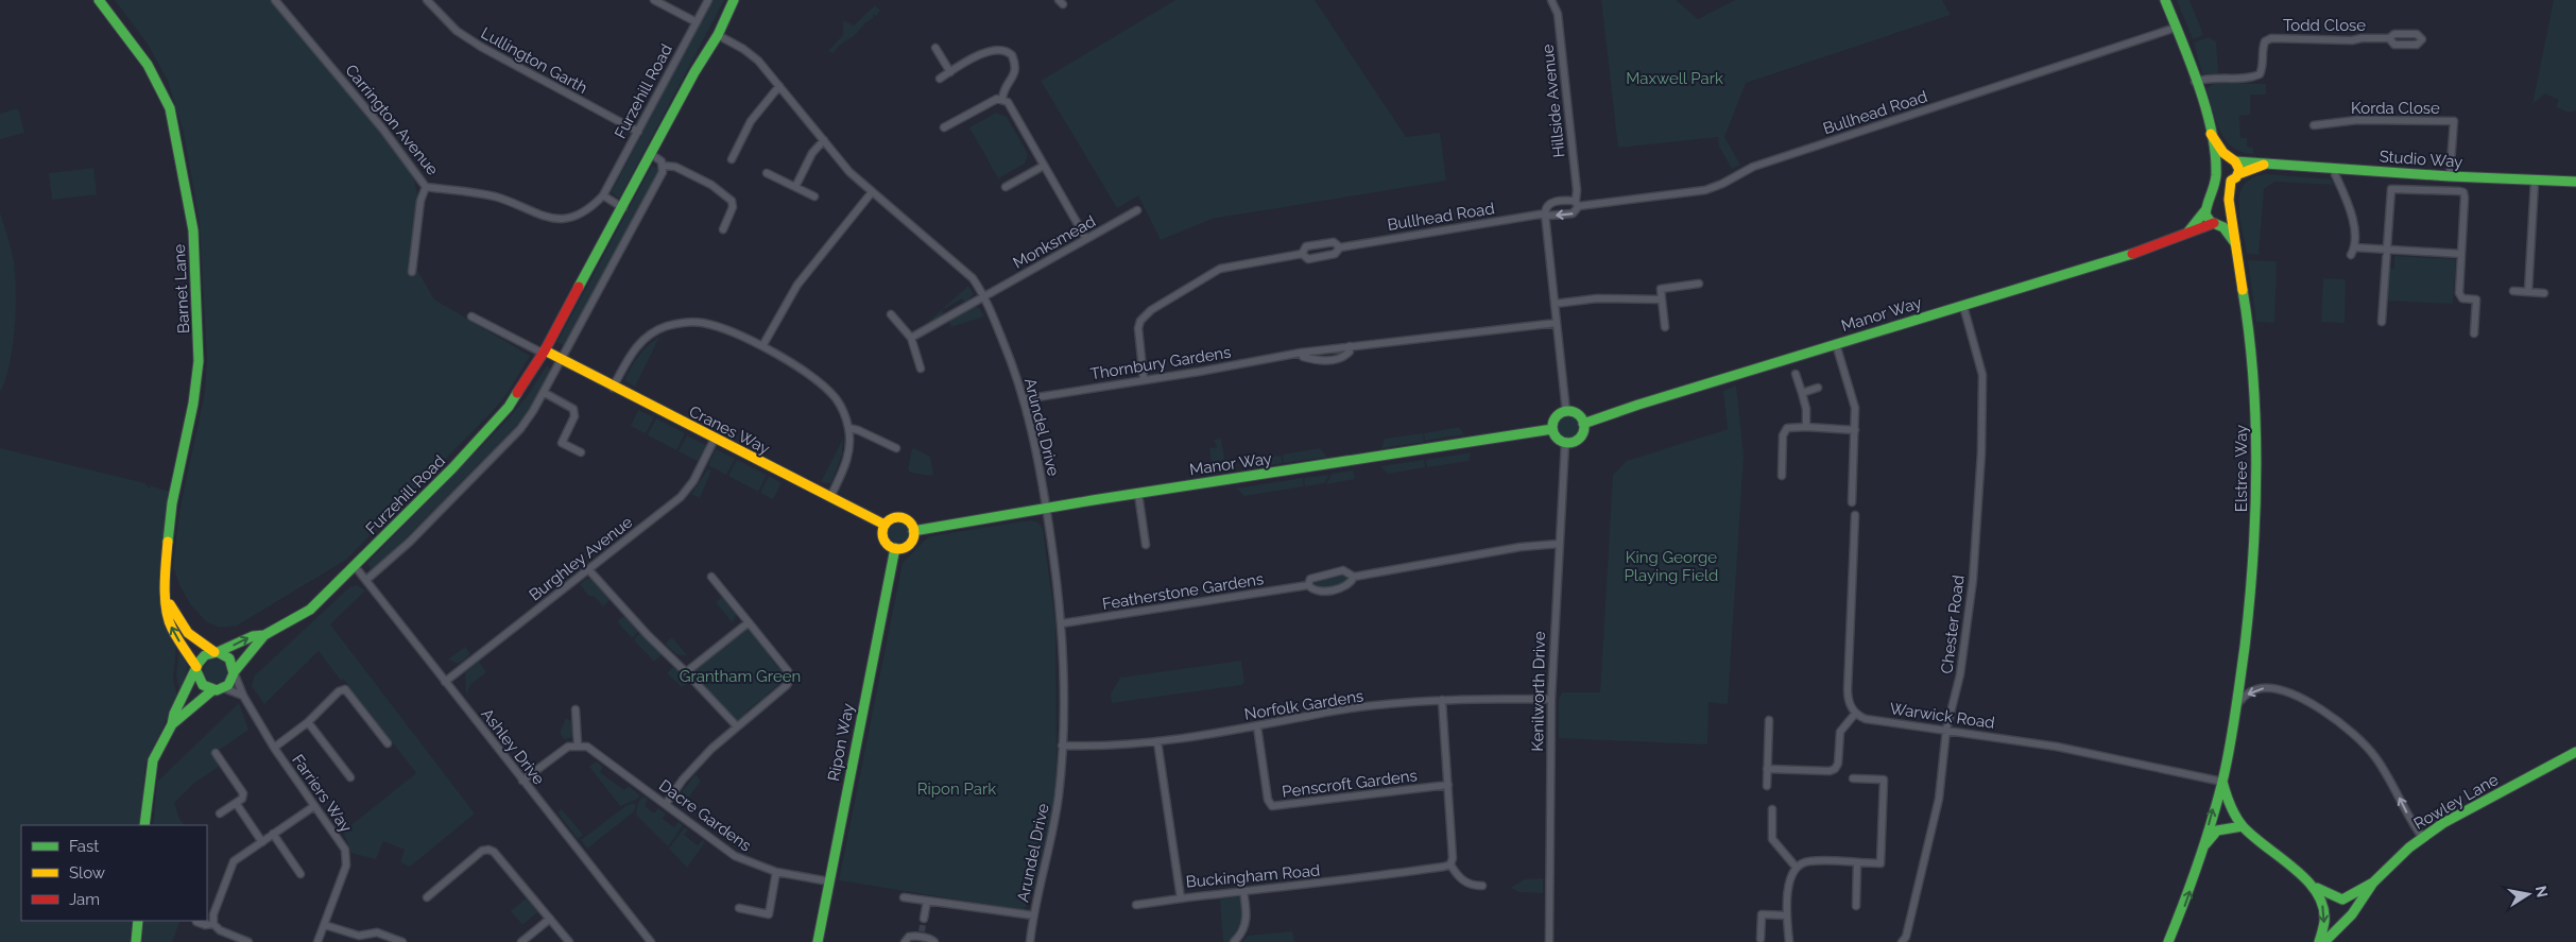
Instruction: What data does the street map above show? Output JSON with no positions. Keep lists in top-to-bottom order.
{
  "streets": {
    "street": [
      "Todd Close",
      "Lullington Garth",
      "Furzehill Road",
      "Hillside Avenue",
      "Korda Close",
      "Bullhead Road",
      "Carrington Avenue",
      "Studio Way",
      "Monksmead",
      "Barnet Lane",
      "Manor Way",
      "Thornbury Gardens",
      "Arundel Drive",
      "Cranes Way",
      "Elstree Way",
      "Burghley Avenue",
      "Featherstone Gardens",
      "Chester Road",
      "Kenilworth Drive",
      "Norfolk Gardens",
      "Warwick Road",
      "Ripon Way",
      "Ashley Drive",
      "Penscroft Gardens",
      "Farriers Way",
      "Rowley Lane",
      "Dacre Gardens",
      "Buckingham Road"
    ]
  },
  "crossings": [
    ["Todd Close", "Elstree Way"],
    ["Lullington Garth", "Furzehill Road"],
    ["Furzehill Road", "Carrington Avenue"],
    ["Furzehill Road", "Barnet Lane"],
    ["Furzehill Road", "Arundel Drive"],
    ["Furzehill Road", "Ashley Drive"],
    ["Furzehill Road", "Farriers Way"],
    ["Hillside Avenue", "Bullhead Road"],
    ["Korda Close", "Studio Way"],
    ["Bullhead Road", "Thornbury Gardens"],
    ["Bullhead Road", "Elstree Way"],
    ["Studio Way", "Elstree Way"],
    ["Monksmead", "Arundel Drive"],
    ["Barnet Lane", "Farriers Way"],
    ["Manor Way", "Arundel Drive"],
    ["Manor Way", "Cranes Way"],
    ["Manor Way", "Elstree Way"],
    ["Manor Way", "Chester Road"],
    ["Manor Way", "Kenilworth Drive"],
    ["Manor Way", "Ripon Way"],
    ["Thornbury Gardens", "Arundel Drive"],
    ["Arundel Drive", "Featherstone Gardens"],
    ["Arundel Drive", "Norfolk Gardens"],
    ["Cranes Way", "Burghley Avenue"],
    ["Cranes Way", "Ripon Way"],
    ["Elstree Way", "Warwick Road"],
    ["Burghley Avenue", "Ashley Drive"],
    ["Featherstone Gardens", "Kenilworth Drive"],
    ["Chester Road", "Warwick Road"],
    ["Kenilworth Drive", "Norfolk Gardens"],
    ["Norfolk Gardens", "Penscroft Gardens"],
    ["Norfolk Gardens", "Buckingham Road"],
    ["Ripon Way", "Dacre Gardens"]
  ],
  "parks": [
    "Maxwell Park",
    "King George Playing Field",
    "Grantham Green",
    "Ripon Park"
  ],
  "legend": ["Fast", "Slow", "Jam"],
  "north": "right"
}
